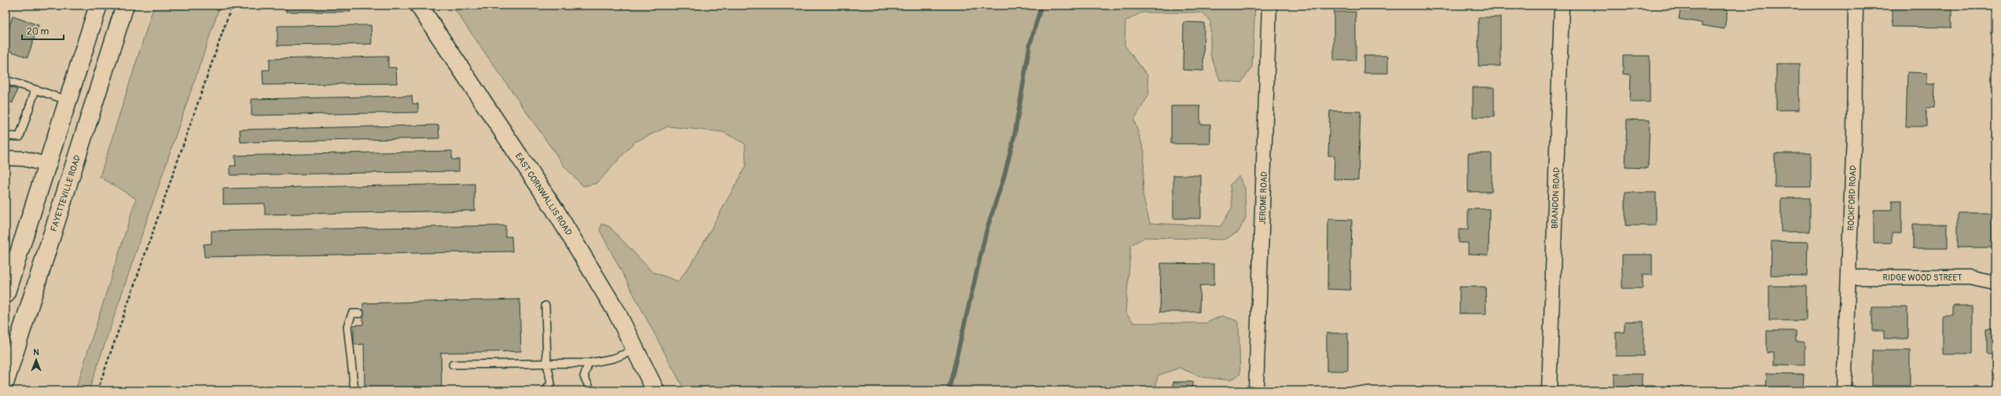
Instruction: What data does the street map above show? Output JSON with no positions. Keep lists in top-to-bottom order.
{
  "streets": {
    "main road": ["FAYETTEVILLE ROAD", "EAST CORNWALLIS ROAD"],
    "street": [
      "JEROME ROAD",
      "BRANDON ROAD",
      "ROCKFORD ROAD",
      "RIDGE WOOD STREET"
    ]
  },
  "crossings": [
    ["ROCKFORD ROAD", "RIDGE WOOD STREET"]
  ],
  "scale_bar": "20 m",
  "north": "top"
}
